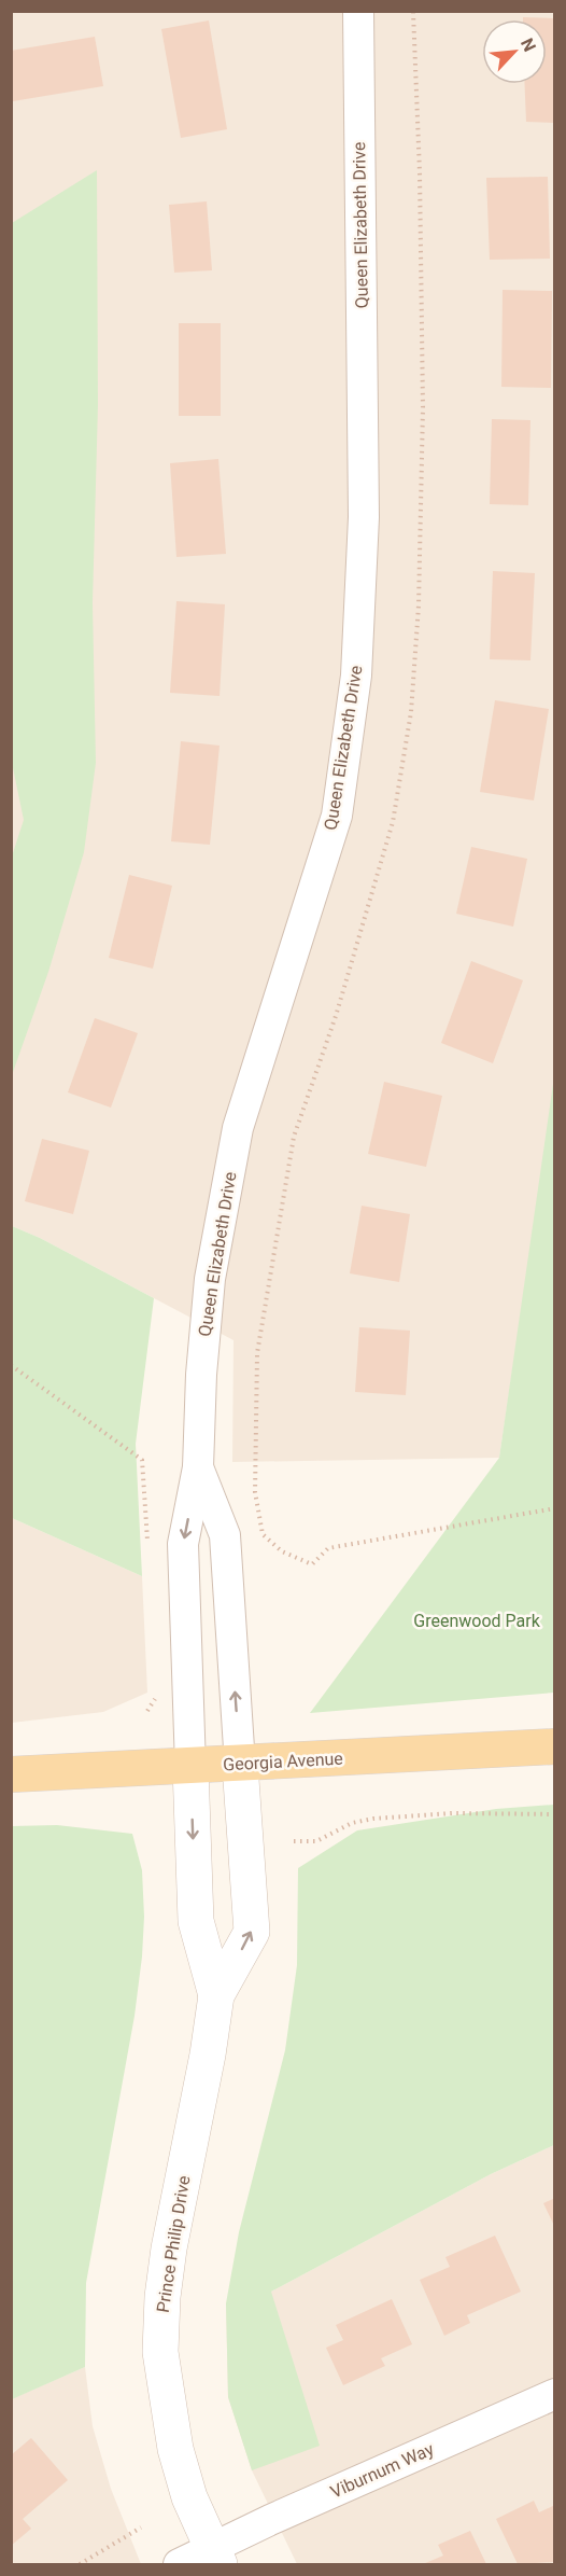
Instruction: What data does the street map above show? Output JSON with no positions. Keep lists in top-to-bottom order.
{
  "streets": {
    "main road": ["Georgia Avenue"],
    "street": ["Queen Elizabeth Drive", "Prince Philip Drive", "Viburnum Way"]
  },
  "crossings": [
    ["Queen Elizabeth Drive", "Georgia Avenue"],
    ["Queen Elizabeth Drive", "Prince Philip Drive"],
    ["Georgia Avenue", "Prince Philip Drive"],
    ["Prince Philip Drive", "Viburnum Way"]
  ],
  "parks": ["Greenwood Park"],
  "north": "top right"
}
